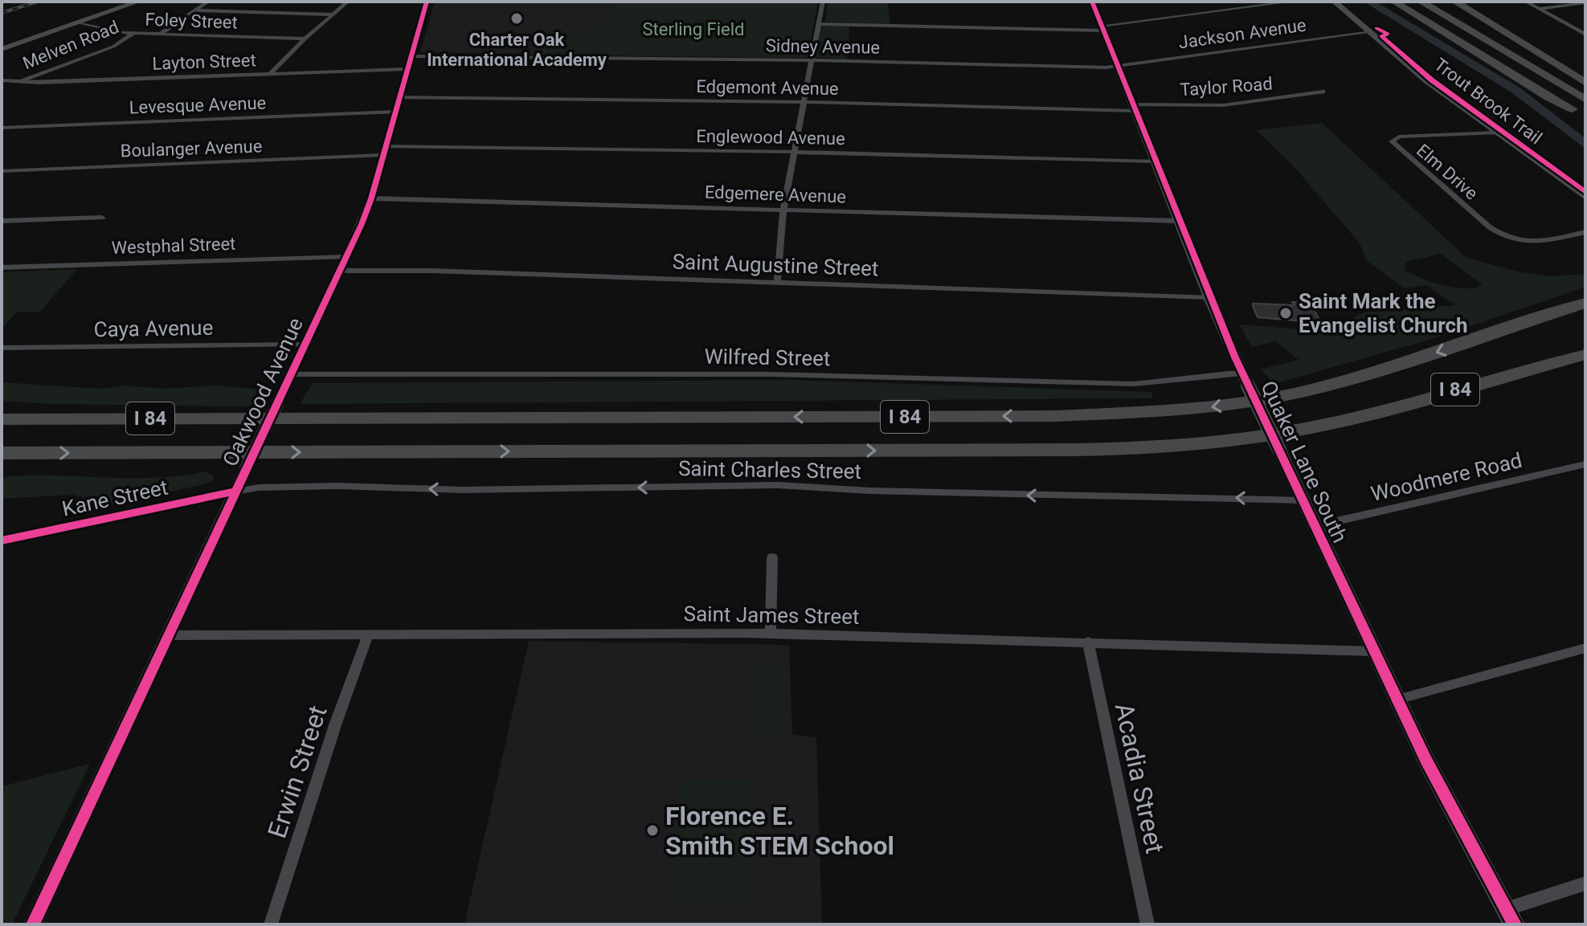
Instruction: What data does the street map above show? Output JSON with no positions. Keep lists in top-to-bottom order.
{
  "streets": {
    "highway": ["I 84"],
    "main road": ["Quaker Lane South"],
    "street": [
      "Foley Street",
      "Jackson Avenue",
      "Melven Road",
      "Sidney Avenue",
      "Layton Street",
      "Taylor Road",
      "Edgemont Avenue",
      "Levesque Avenue",
      "Englewood Avenue",
      "Boulanger Avenue",
      "Elm Drive",
      "Edgemere Avenue",
      "Westphal Street",
      "Saint Augustine Street",
      "Caya Avenue",
      "Wilfred Street",
      "Oakwood Avenue",
      "Saint Charles Street",
      "Woodmere Road",
      "Kane Street",
      "Saint James Street",
      "Erwin Street",
      "Acadia Street"
    ],
    "cycle path": ["Trout Brook Trail"]
  },
  "crossings": [
    ["Foley Street", "Melven Road"],
    ["Jackson Avenue", "Sidney Avenue"],
    ["Jackson Avenue", "Quaker Lane South"],
    ["Melven Road", "Layton Street"],
    ["Sidney Avenue", "Oakwood Avenue"],
    ["Sidney Avenue", "Quaker Lane South"],
    ["Layton Street", "Oakwood Avenue"],
    ["Taylor Road", "Edgemont Avenue"],
    ["Taylor Road", "Quaker Lane South"],
    ["Edgemont Avenue", "Oakwood Avenue"],
    ["Edgemont Avenue", "Quaker Lane South"],
    ["Levesque Avenue", "Oakwood Avenue"],
    ["Englewood Avenue", "Boulanger Avenue"],
    ["Englewood Avenue", "Oakwood Avenue"],
    ["Englewood Avenue", "Quaker Lane South"],
    ["Boulanger Avenue", "Oakwood Avenue"],
    ["Edgemere Avenue", "Oakwood Avenue"],
    ["Edgemere Avenue", "Quaker Lane South"],
    ["Westphal Street", "Oakwood Avenue"],
    ["Saint Augustine Street", "Oakwood Avenue"],
    ["Saint Augustine Street", "Quaker Lane South"],
    ["Caya Avenue", "Oakwood Avenue"],
    ["Wilfred Street", "Oakwood Avenue"],
    ["Wilfred Street", "Quaker Lane South"],
    ["Oakwood Avenue", "Saint Charles Street"],
    ["Oakwood Avenue", "Kane Street"],
    ["Oakwood Avenue", "Saint James Street"],
    ["Quaker Lane South", "Saint Charles Street"],
    ["Quaker Lane South", "Woodmere Road"],
    ["Quaker Lane South", "Saint James Street"],
    ["Saint Charles Street", "Kane Street"],
    ["Saint James Street", "Erwin Street"],
    ["Saint James Street", "Acadia Street"]
  ],
  "one_way": ["Saint Charles Street"],
  "parks": ["Sterling Field"],
  "places": ["Charter Oak International Academy", "Saint Mark the Evangelist Church", "Florence E. Smith STEM School"]
}
